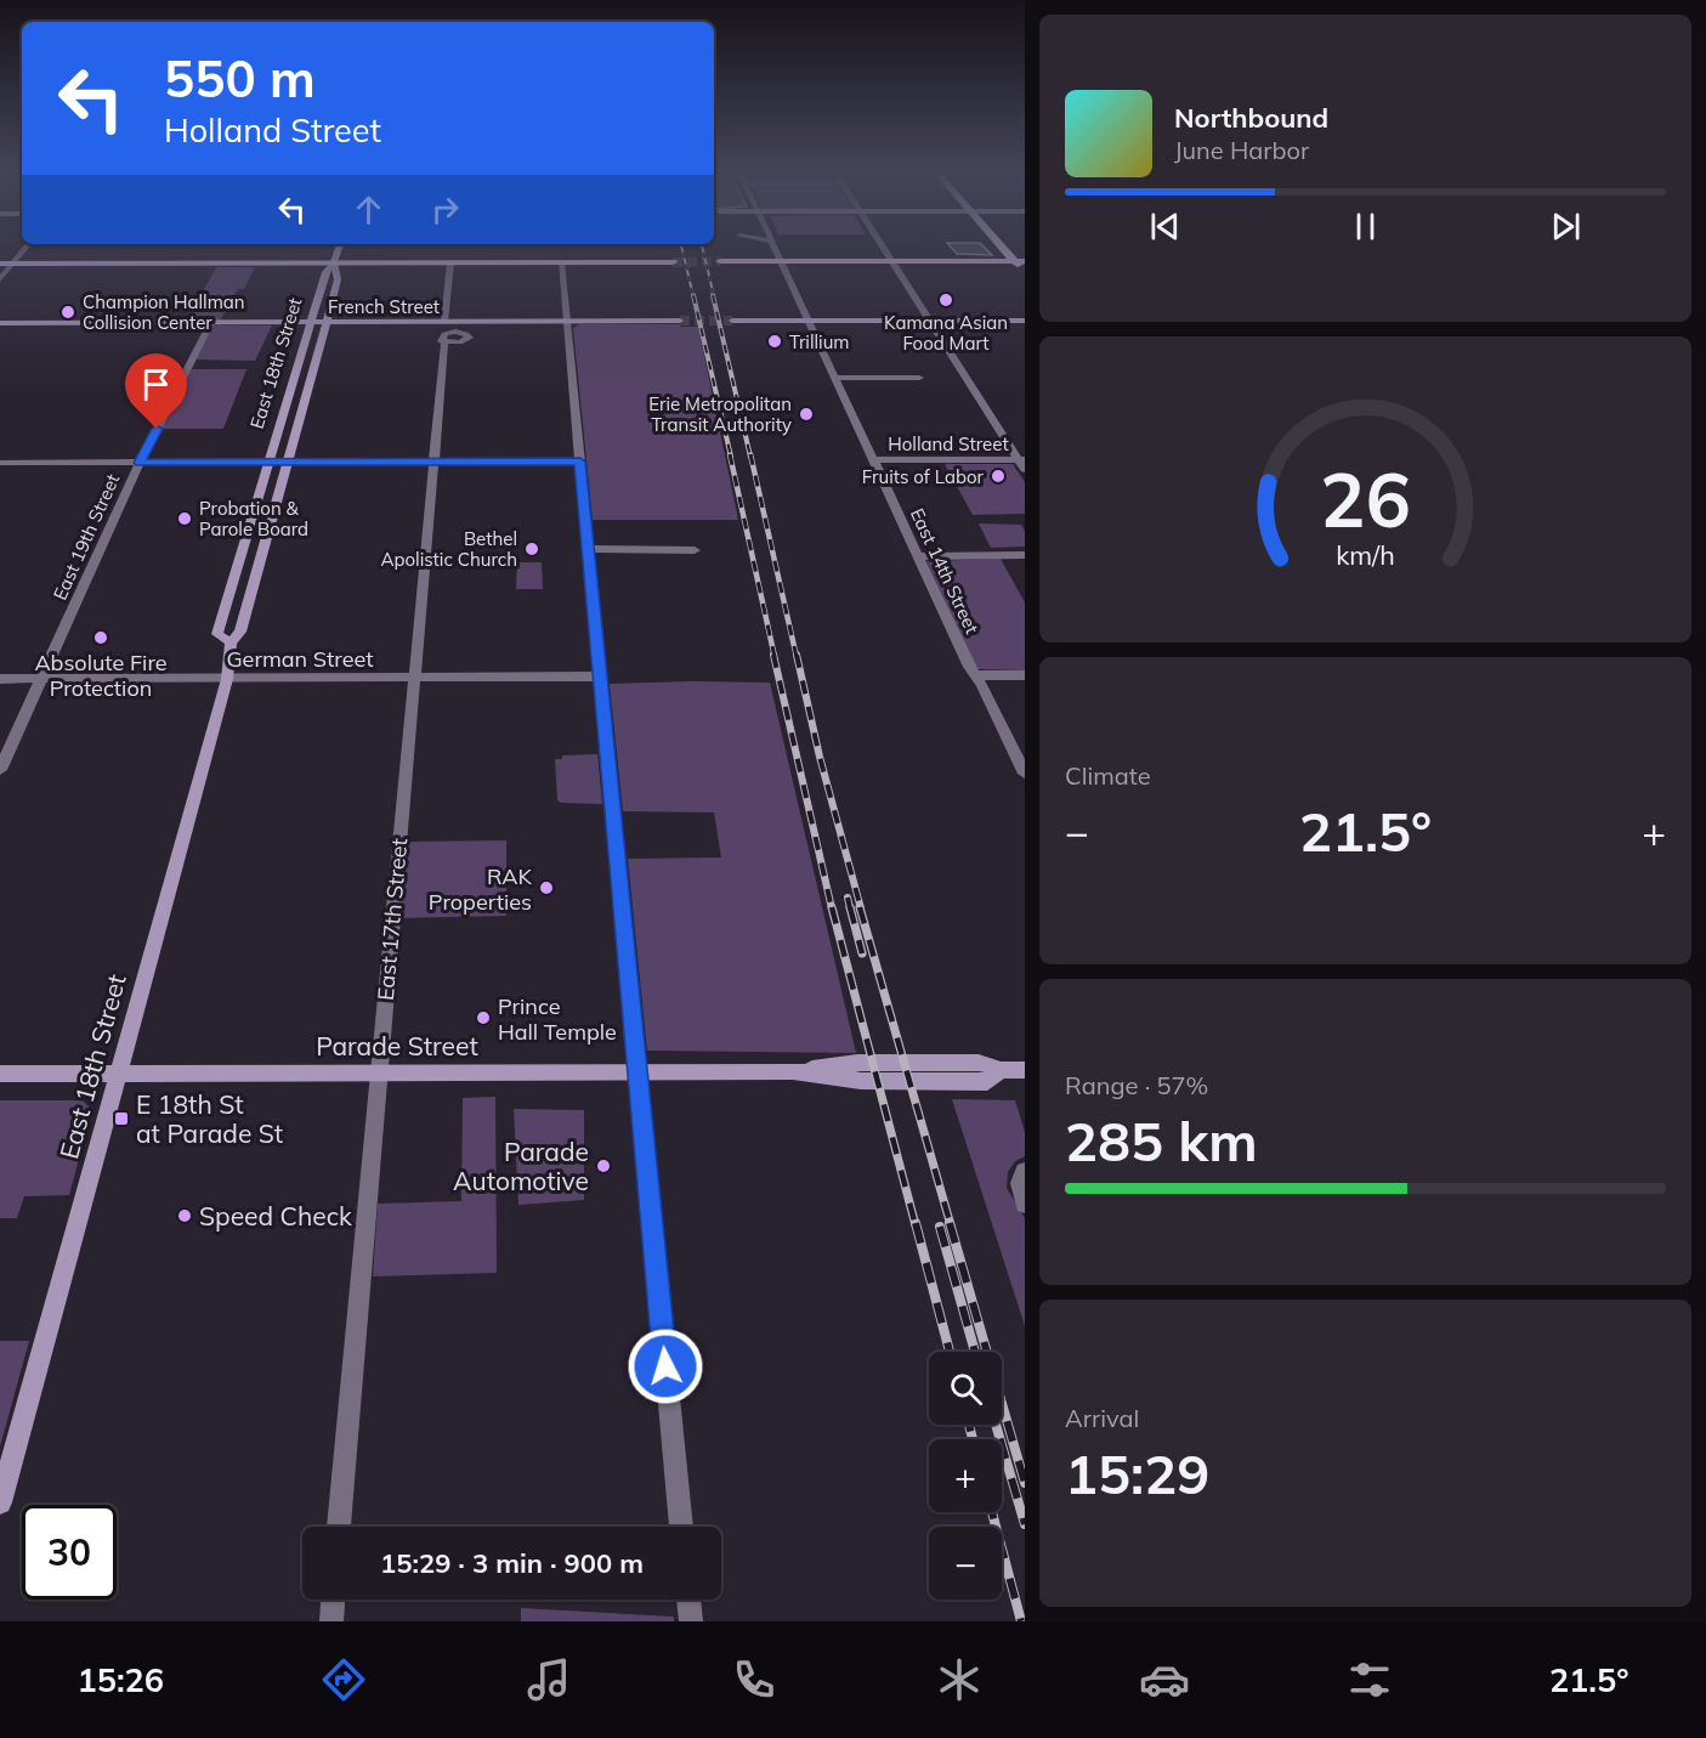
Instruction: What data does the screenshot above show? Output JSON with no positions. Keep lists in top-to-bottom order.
{
  "streets": {
    "main road": ["French Street", "East 18th Street", "Parade Street"],
    "street": [
      "Holland Street",
      "East 19th Street",
      "East 14th Street",
      "German Street",
      "East 17th Street"
    ]
  },
  "crossings": [
    ["French Street", "East 18th Street"],
    ["French Street", "East 19th Street"],
    ["East 18th Street", "German Street"],
    ["East 18th Street", "Parade Street"],
    ["Holland Street", "East 14th Street"],
    ["East 19th Street", "German Street"],
    ["German Street", "East 17th Street"],
    ["East 17th Street", "Parade Street"]
  ],
  "places": {
    "other": [
      "Kamana Asian Food Mart",
      "Champion Hallman Collision Center",
      "Trillium",
      "Erie Metropolitan Transit Authority",
      "Fruits of Labor",
      "Probation & Parole Board",
      "Bethel Apolistic Church",
      "Absolute Fire Protection",
      "RAK Properties",
      "Prince Hall Temple",
      "Parade Automotive",
      "Speed Check"
    ],
    "transit": ["E 18th St at Parade St"]
  },
  "page": {
    "turn": ["550 m", "Holland Street"],
    "song": ["Northbound", "June Harbor"],
    "tile": [
      "Climate",
      ["Range · 57%", "285 km"],
      ["Arrival", "15:29"]
    ],
    "heat": ["−", "21.5°", "+"],
    "map_buttons": ["+", "−"],
    "limit": "30",
    "trip": "15:29 · 3 min · 900 m",
    "tabs": ["15:26", "21.5°"],
    "gauge": ["26", "km/h"]
  }
}
